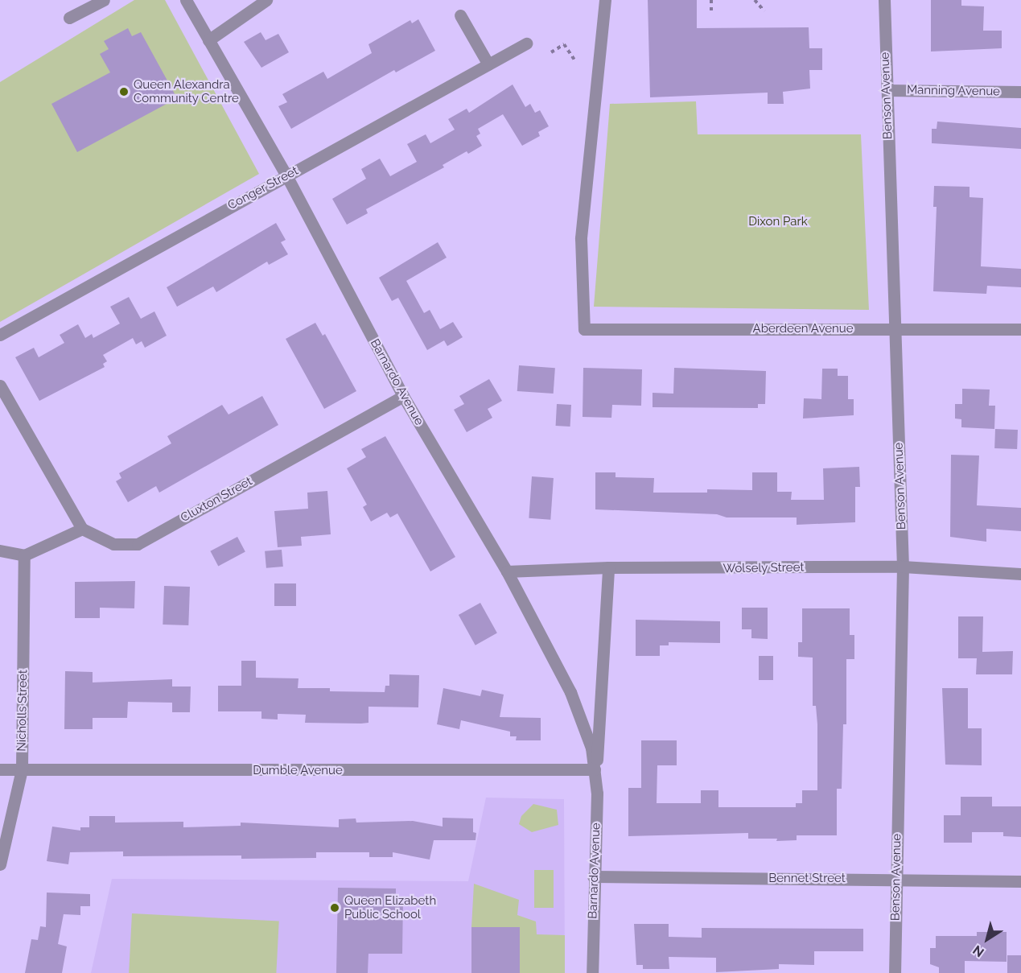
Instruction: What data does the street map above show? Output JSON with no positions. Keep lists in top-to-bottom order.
{
  "streets": {
    "street": [
      "Manning Avenue",
      "Benson Avenue",
      "Conger Street",
      "Aberdeen Avenue",
      "Barnardo Avenue",
      "Cluxton Street",
      "Wolsely Street",
      "Nicholls Street",
      "Dumble Avenue",
      "Bennet Street"
    ]
  },
  "crossings": [
    ["Manning Avenue", "Benson Avenue"],
    ["Benson Avenue", "Aberdeen Avenue"],
    ["Benson Avenue", "Wolsely Street"],
    ["Benson Avenue", "Bennet Street"],
    ["Conger Street", "Barnardo Avenue"],
    ["Barnardo Avenue", "Cluxton Street"],
    ["Barnardo Avenue", "Wolsely Street"],
    ["Barnardo Avenue", "Dumble Avenue"],
    ["Barnardo Avenue", "Bennet Street"],
    ["Nicholls Street", "Dumble Avenue"]
  ],
  "parks": ["Dixon Park"],
  "places": ["Queen Alexandra Community Centre", "Queen Elizabeth Public School"],
  "north": "bottom left"
}
